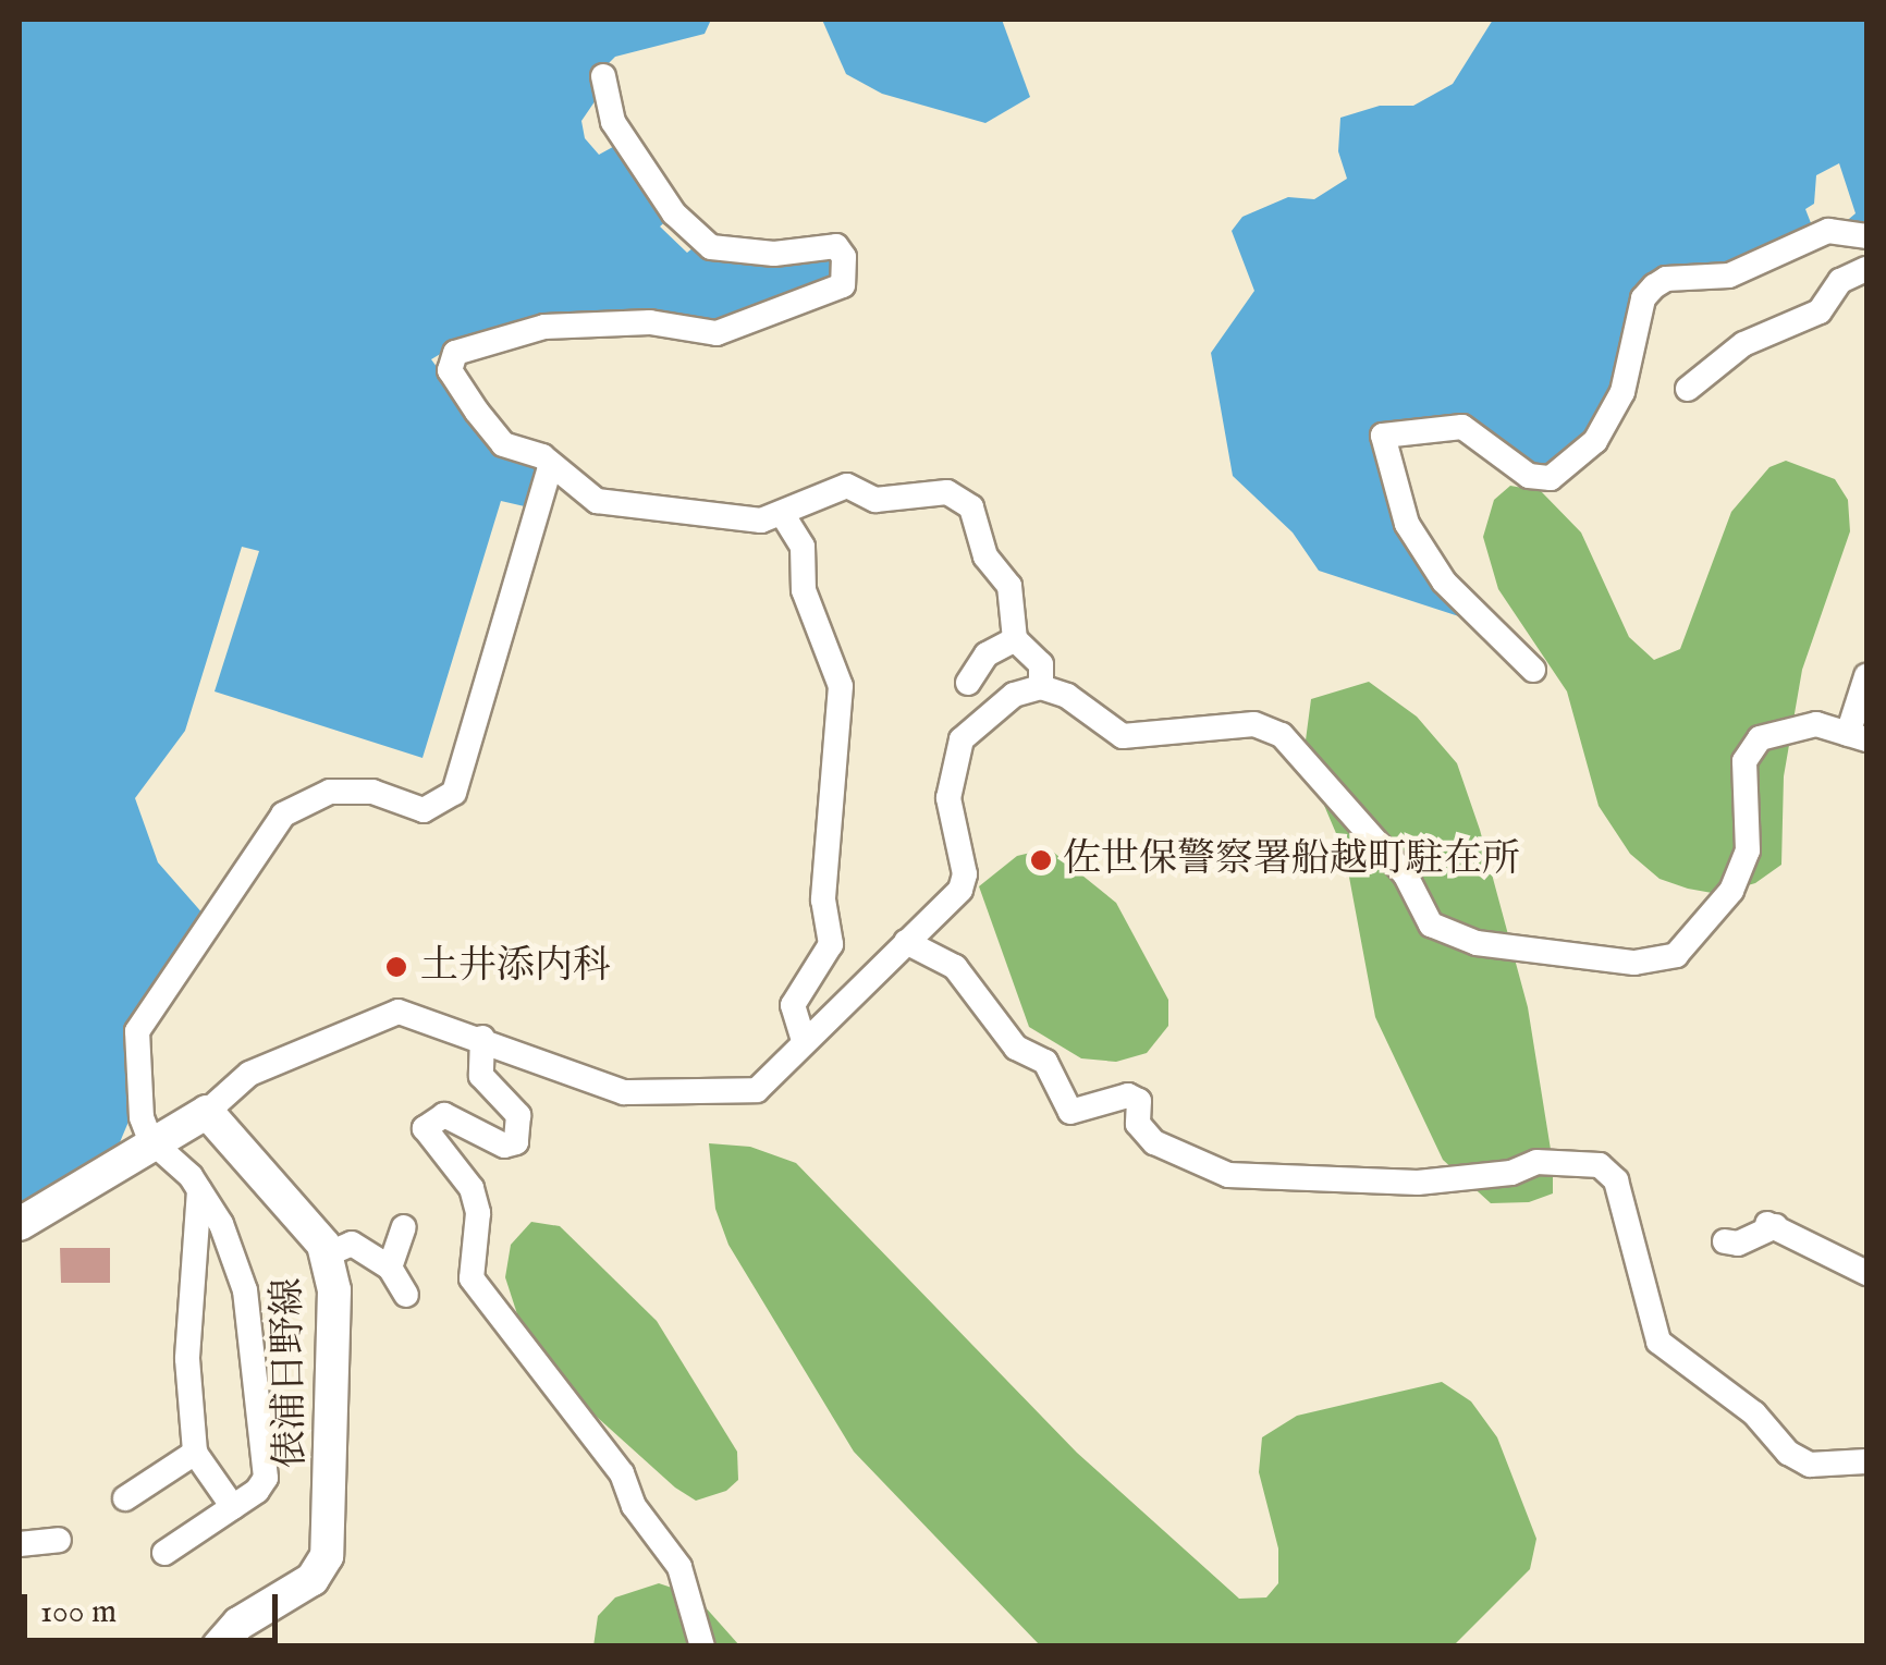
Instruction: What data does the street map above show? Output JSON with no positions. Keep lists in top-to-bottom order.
{
  "streets": {
    "main road": ["俵浦日野線"]
  },
  "places": ["佐世保警察署船越町駐在所", "土井添内科"],
  "scale_bar": "100 m"
}
